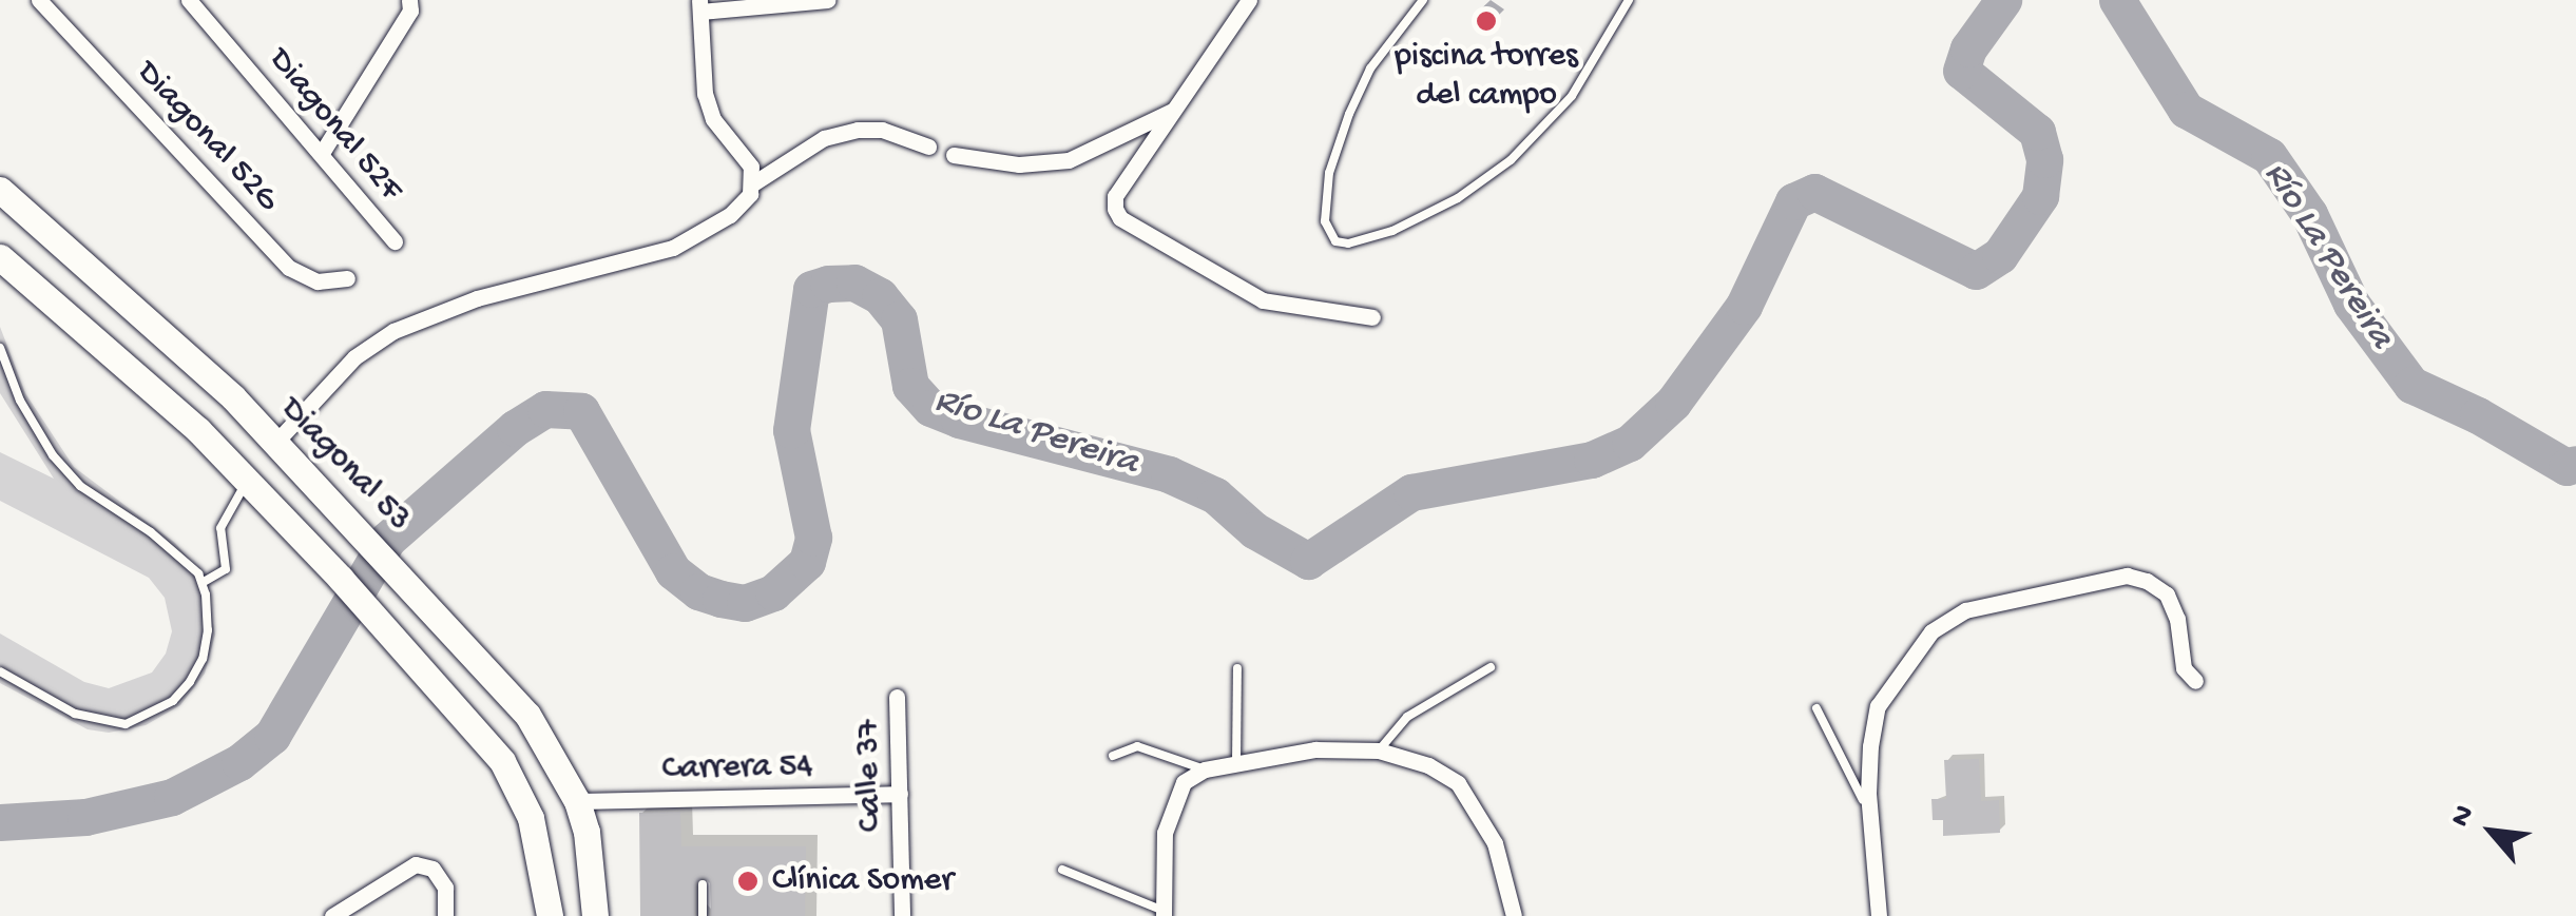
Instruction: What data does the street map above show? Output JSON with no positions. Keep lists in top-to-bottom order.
{
  "streets": {
    "main road": ["Diagonal 53"],
    "street": [
      "Diagonal 52F",
      "Diagonal 52G",
      "Carrera 54",
      "Calle 37"
    ]
  },
  "crossings": [
    ["Diagonal 53", "Carrera 54"],
    ["Carrera 54", "Calle 37"]
  ],
  "water": ["Río La Pereira"],
  "places": ["piscina torres del campo", "Clínica Somer"],
  "north": "top left"
}
